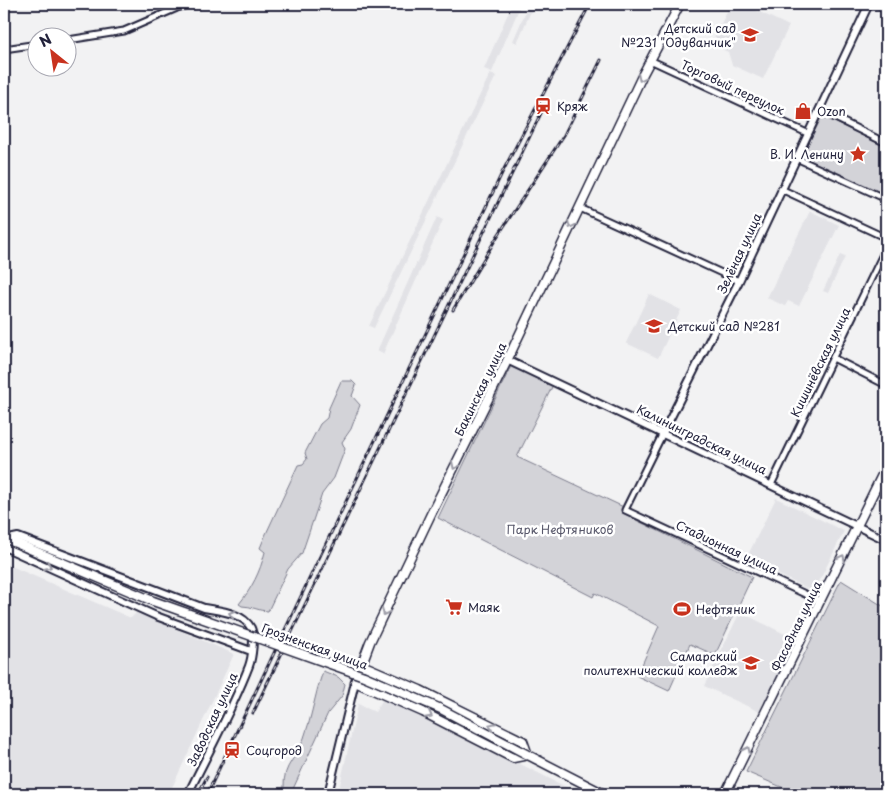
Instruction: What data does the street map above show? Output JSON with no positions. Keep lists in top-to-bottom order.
{
  "streets": {
    "main road": ["Бакинская улица", "Фасадная улица", "Грозненская улица"],
    "street": [
      "Торговый переулок",
      "Зелёная улица",
      "Кишинёвская улица",
      "Калининградская улица",
      "Стадионная улица",
      "Заводская улица"
    ]
  },
  "crossings": [
    ["Торговый переулок", "Зелёная улица"],
    ["Торговый переулок", "Бакинская улица"],
    ["Зелёная улица", "Калининградская улица"],
    ["Зелёная улица", "Стадионная улица"],
    ["Кишинёвская улица", "Калининградская улица"],
    ["Бакинская улица", "Калининградская улица"],
    ["Калининградская улица", "Фасадная улица"],
    ["Стадионная улица", "Фасадная улица"],
    ["Грозненская улица", "Заводская улица"]
  ],
  "one_way": ["Бакинская улица", "Фасадная улица"],
  "parks": ["Парк Нефтяников"],
  "places": {
    "school or university": ["Детский сад №231 \"Одуванчик\"", "Детский сад №281", "Самарский политехнический колледж"],
    "station": ["Кряж", "Соцгород"],
    "shop": ["Ozon"],
    "place": ["В. И. Ленину"],
    "supermarket": ["Маяк"],
    "sports": ["Нефтяник"]
  },
  "north": "top left"
}
